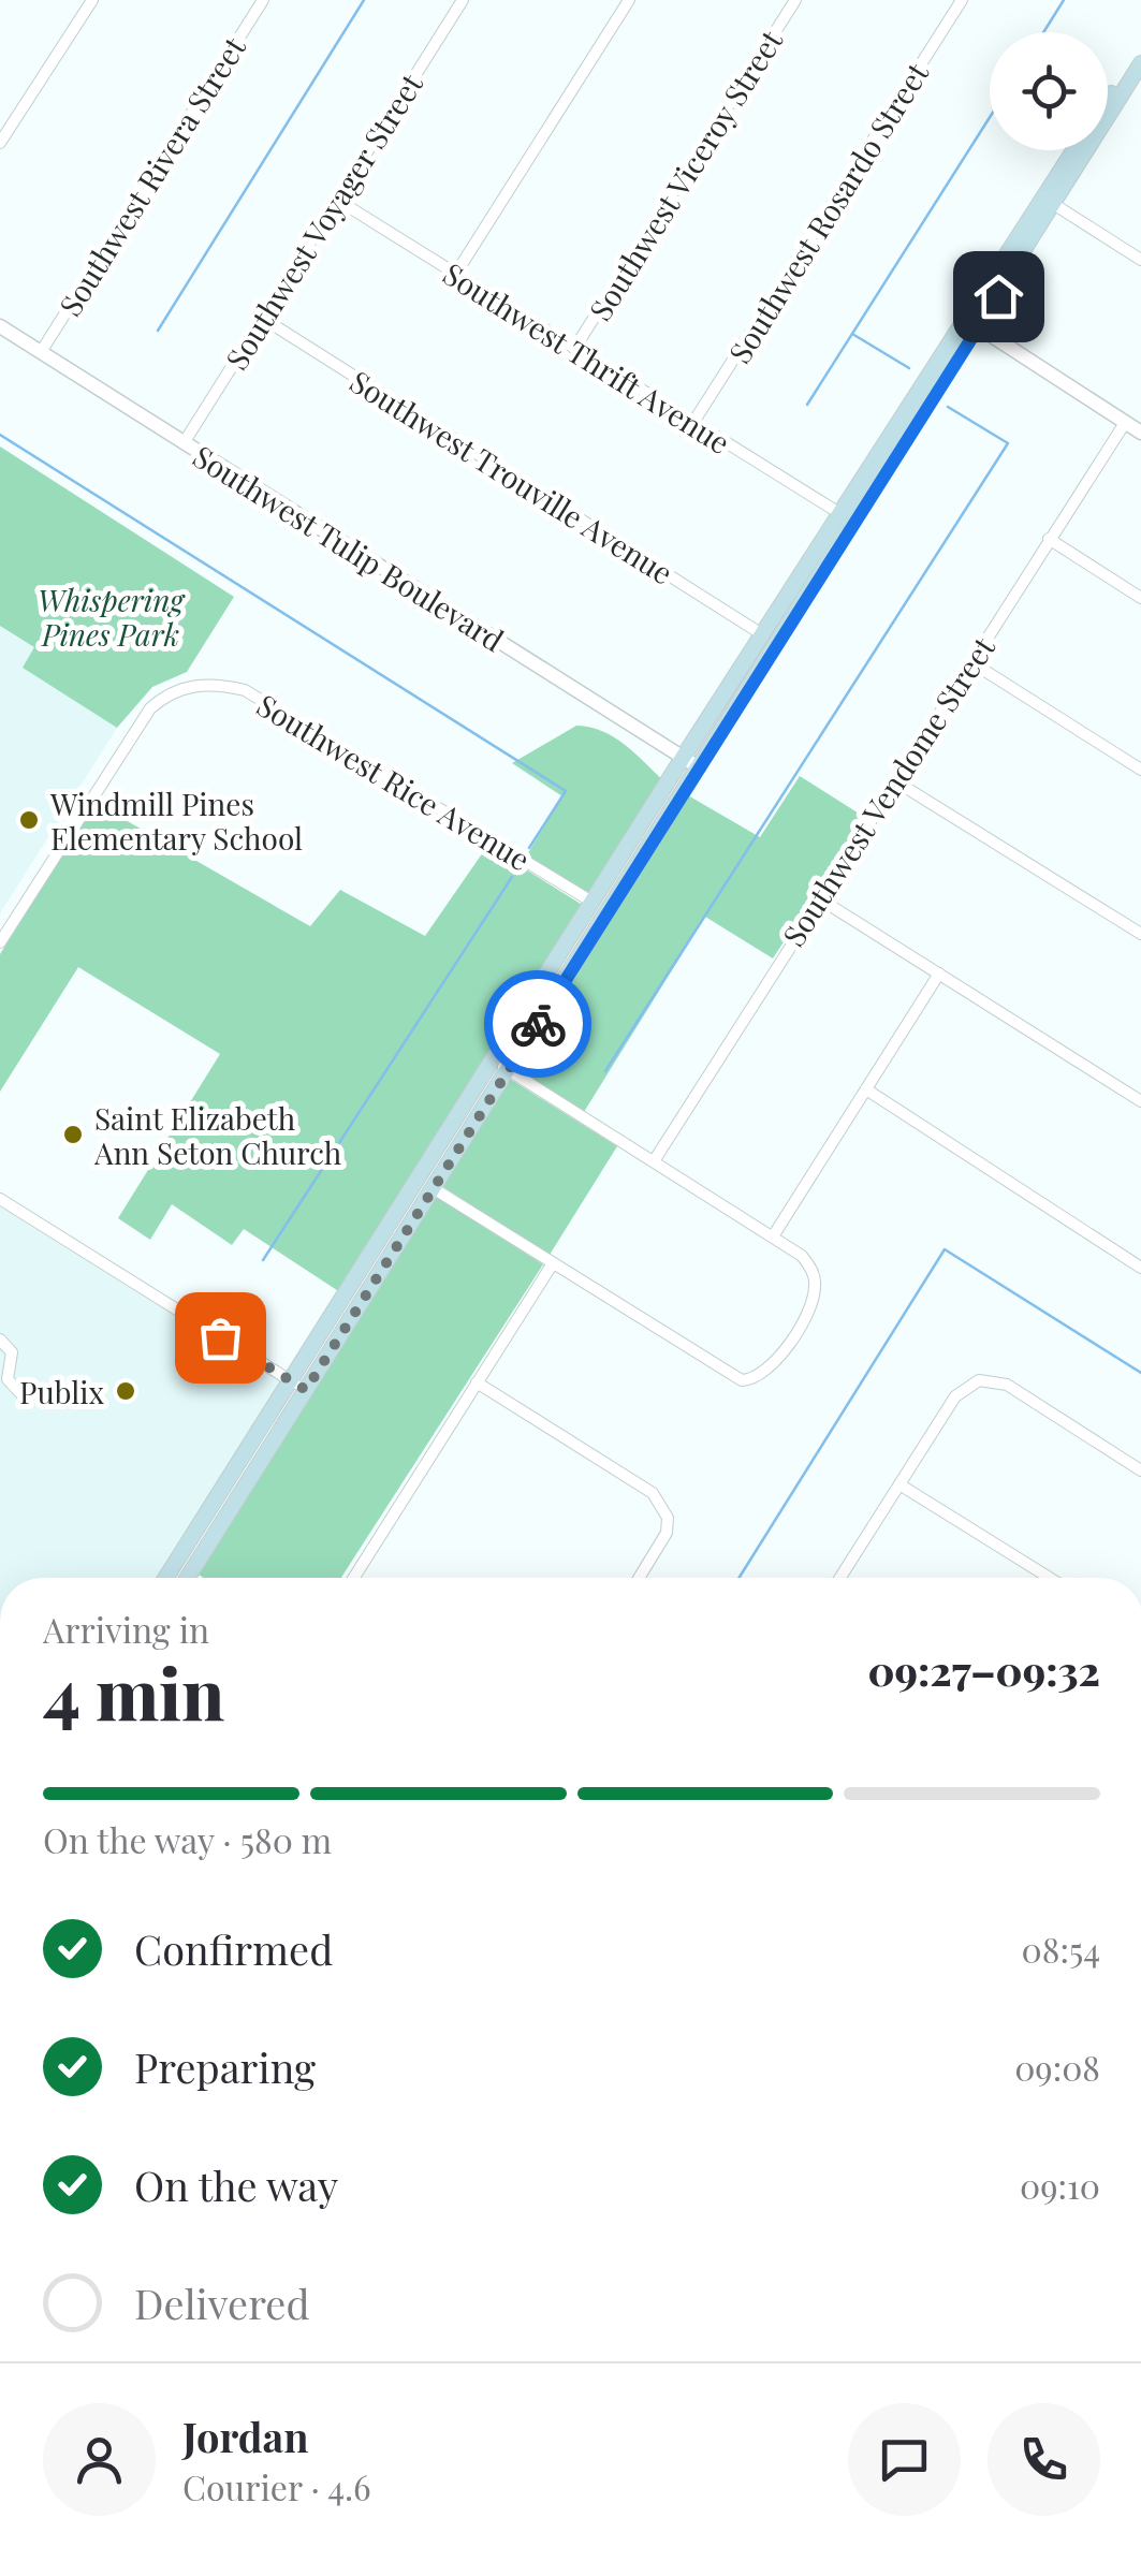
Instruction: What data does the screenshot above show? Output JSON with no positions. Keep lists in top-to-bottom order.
{
  "streets": {
    "street": [
      "Southwest Viceroy Street",
      "Southwest Rivera Street",
      "Southwest Rosardo Street",
      "Southwest Voyager Street",
      "Southwest Thrift Avenue",
      "Southwest Trouville Avenue",
      "Southwest Tulip Boulevard",
      "Southwest Rice Avenue",
      "Southwest Vendome Street"
    ]
  },
  "crossings": [
    ["Southwest Viceroy Street", "Southwest Thrift Avenue"],
    ["Southwest Rivera Street", "Southwest Tulip Boulevard"],
    ["Southwest Rosardo Street", "Southwest Thrift Avenue"],
    ["Southwest Voyager Street", "Southwest Thrift Avenue"],
    ["Southwest Voyager Street", "Southwest Trouville Avenue"],
    ["Southwest Voyager Street", "Southwest Tulip Boulevard"]
  ],
  "parks": ["Whispering Pines Park"],
  "places": ["Windmill Pines Elementary School", "Saint Elizabeth Ann Seton Church", "Publix"],
  "page": {
    "heading": ["4 min", "Arriving in", "09:27–09:32"],
    "panel": ["Jordan", "Courier · 4.6"],
    "bar": "On the way · 580 m",
    "list": [
      ["Confirmed", "08:54"],
      ["Preparing", "09:08"],
      ["On the way", "09:10"],
      "Delivered"
    ]
  }
}
